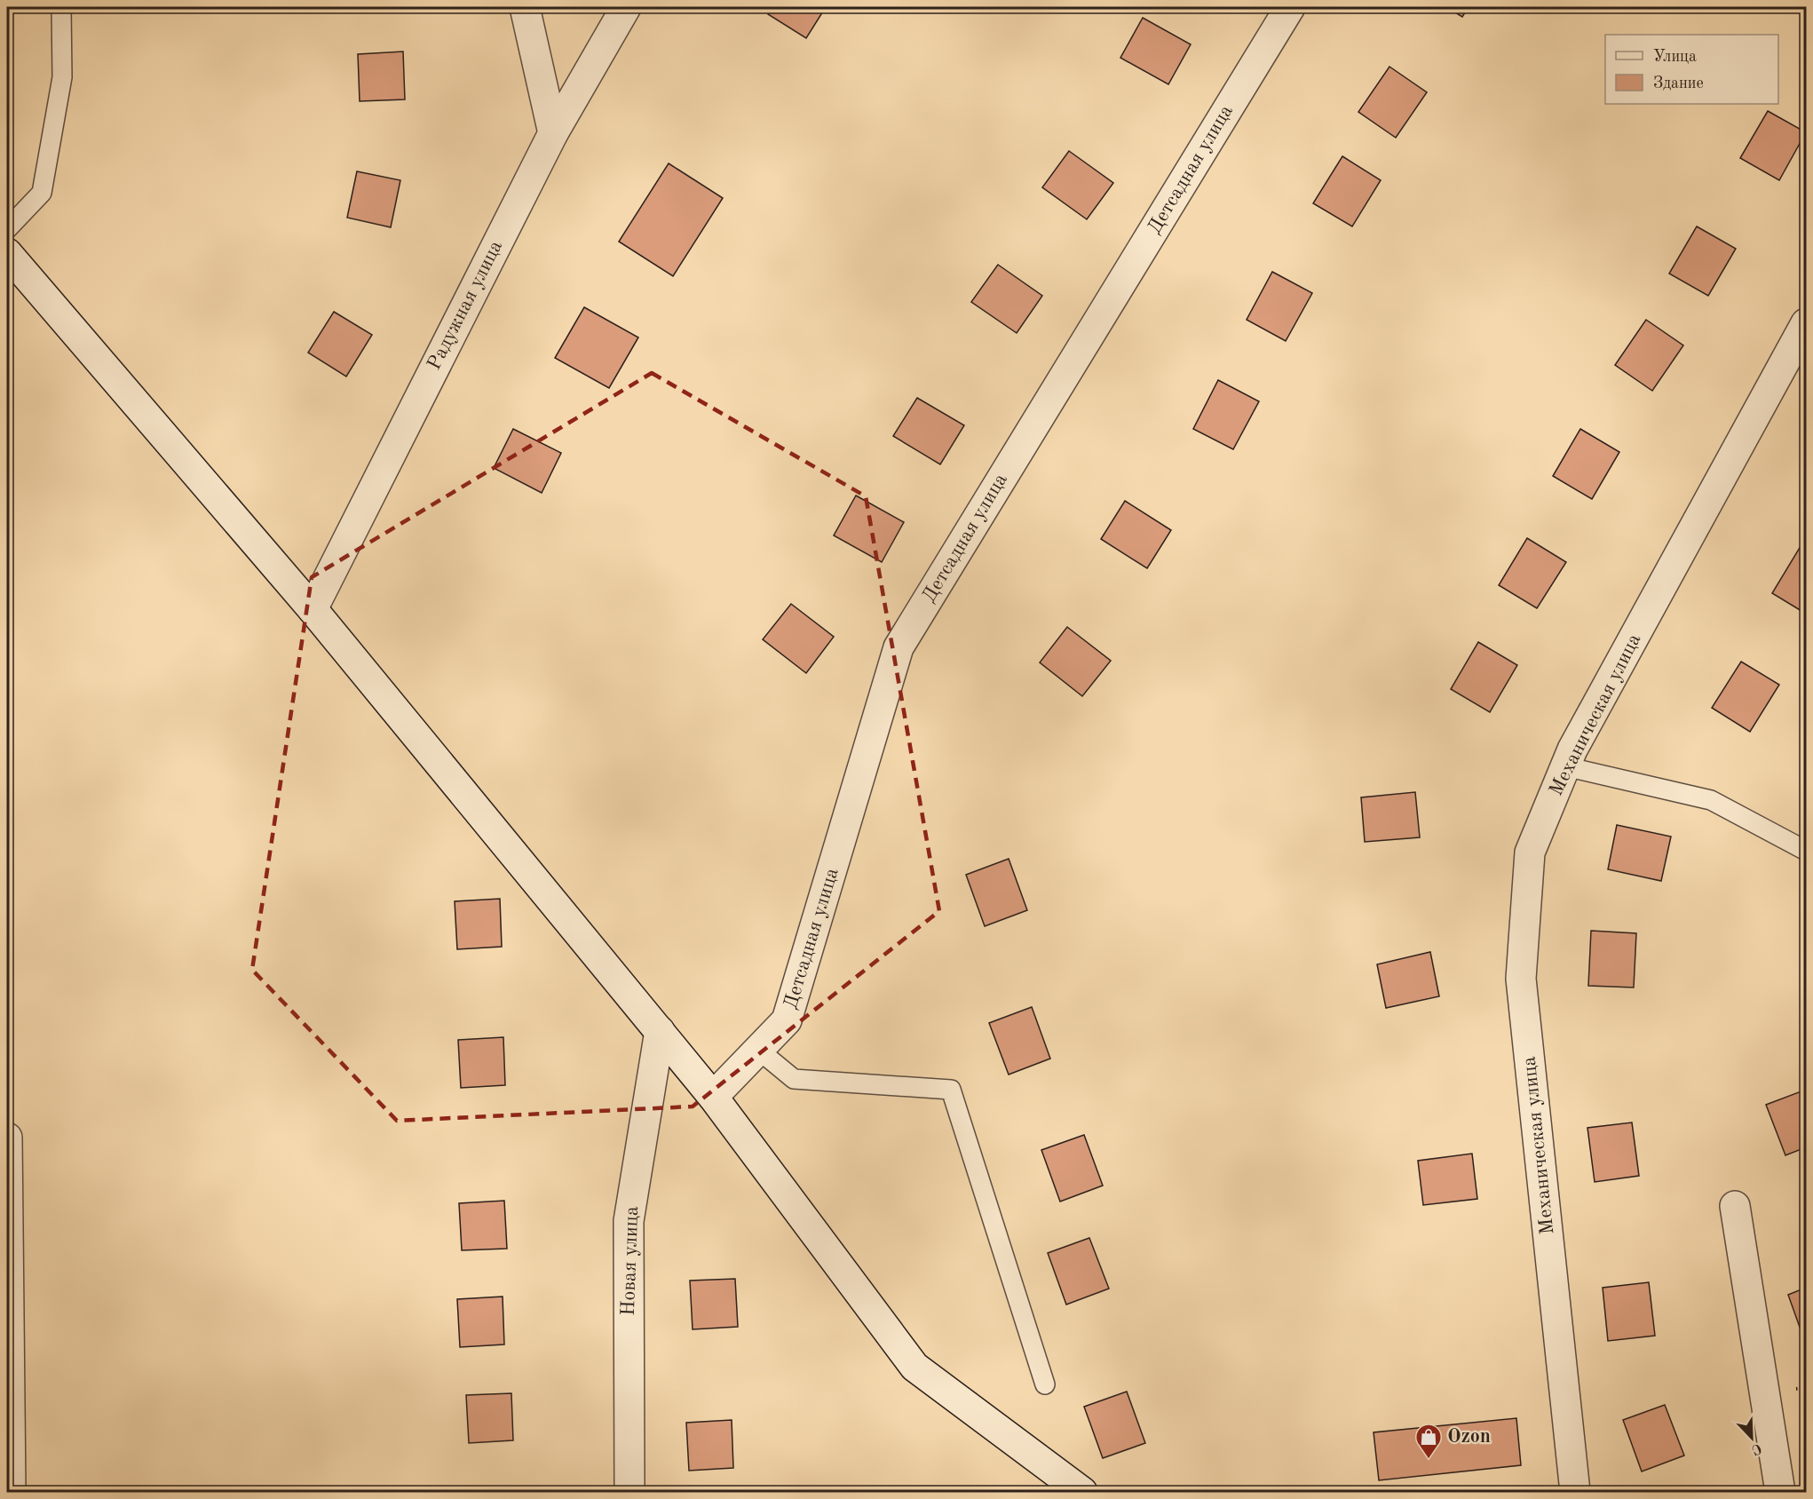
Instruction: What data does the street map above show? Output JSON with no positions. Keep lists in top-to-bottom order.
{
  "streets": {
    "street": [
      "Детсадная улица",
      "Радужная улица",
      "Механическая улица",
      "Новая улица"
    ]
  },
  "places": {
    "shop": ["Ozon"]
  },
  "legend": ["Улица", "Здание"],
  "north": "bottom right"
}
